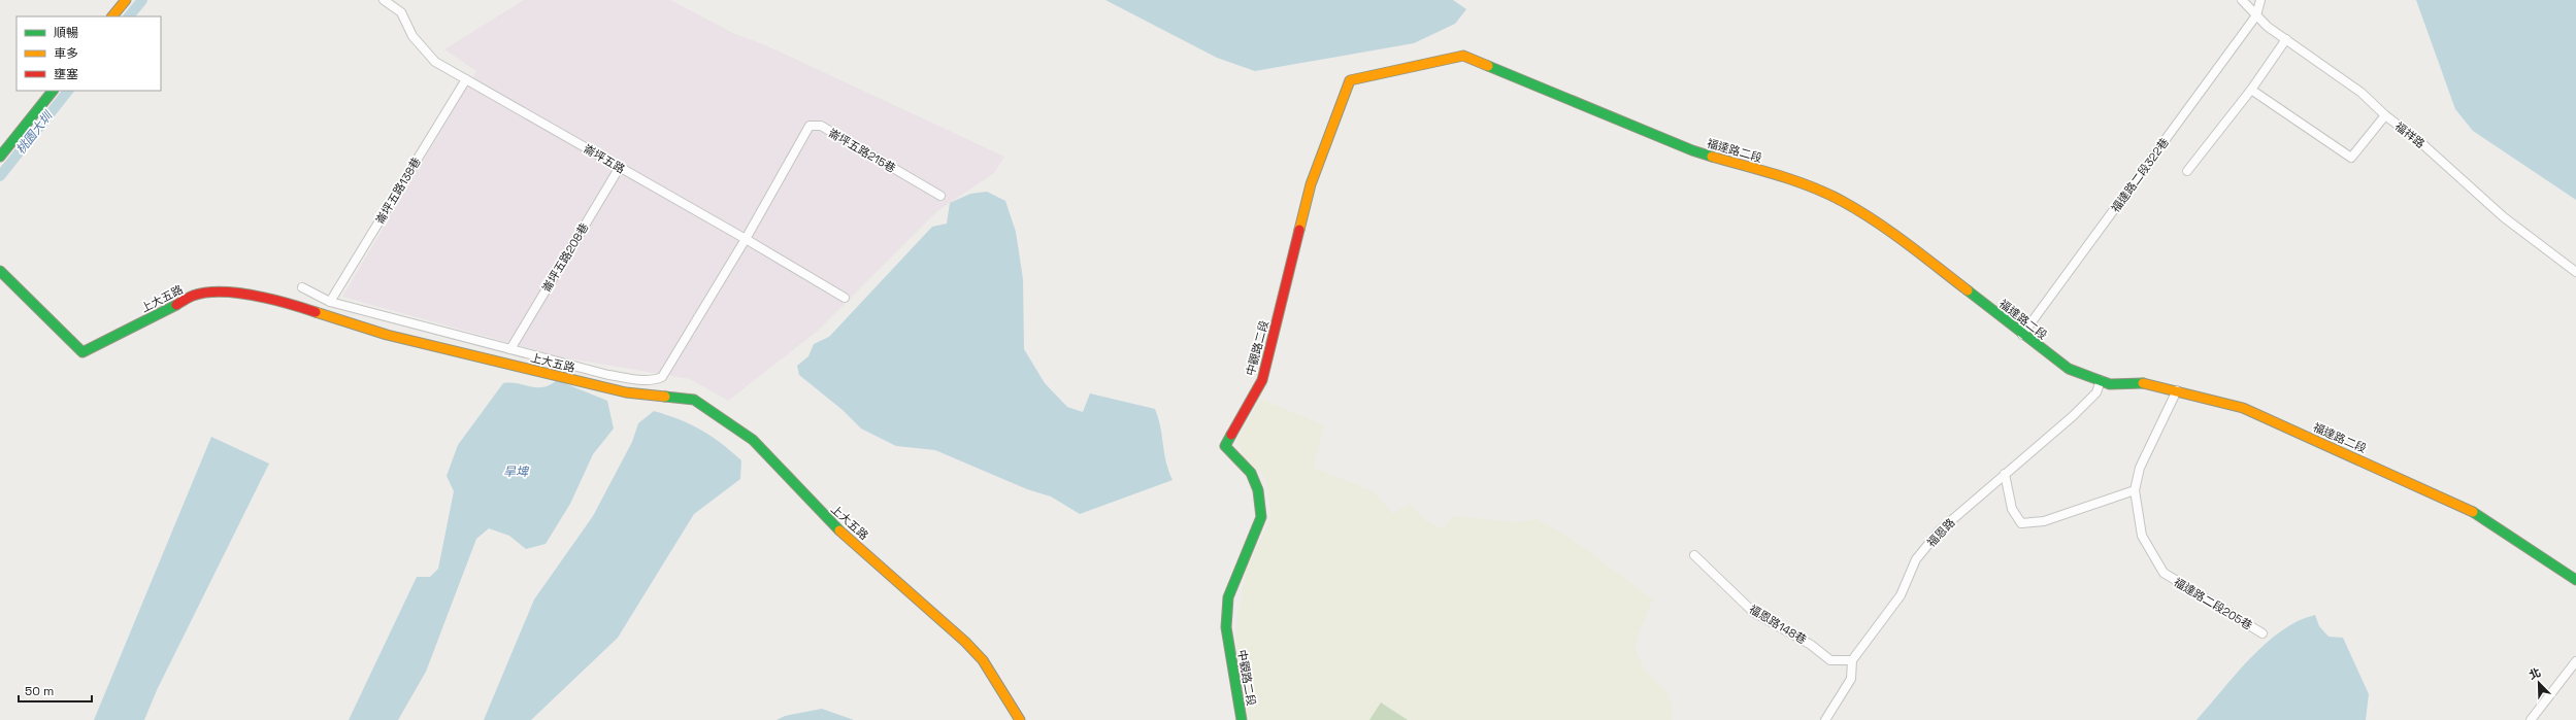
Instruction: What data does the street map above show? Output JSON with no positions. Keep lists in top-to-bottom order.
{
  "streets": {
    "street": [
      "福祥路",
      "崙坪五路215巷",
      "福達路二段",
      "崙坪五路",
      "福達路二段322巷",
      "崙坪五路138巷",
      "崙坪五路208巷",
      "上大五路",
      "中觀路二段",
      "福恩路",
      "福達路二段205巷",
      "福恩路148巷"
    ]
  },
  "crossings": [
    ["福祥路", "福達路二段322巷"],
    ["崙坪五路215巷", "崙坪五路"],
    ["福達路二段", "福達路二段322巷"],
    ["福達路二段", "中觀路二段"],
    ["福達路二段", "福恩路"],
    ["福達路二段", "福達路二段205巷"],
    ["崙坪五路", "崙坪五路138巷"],
    ["崙坪五路", "崙坪五路208巷"],
    ["福恩路", "福恩路148巷"]
  ],
  "water": ["桃園大圳", "旱埤"],
  "legend": ["順暢", "車多", "壅塞"],
  "scale_bar": "50 m",
  "north": "top left"
}
